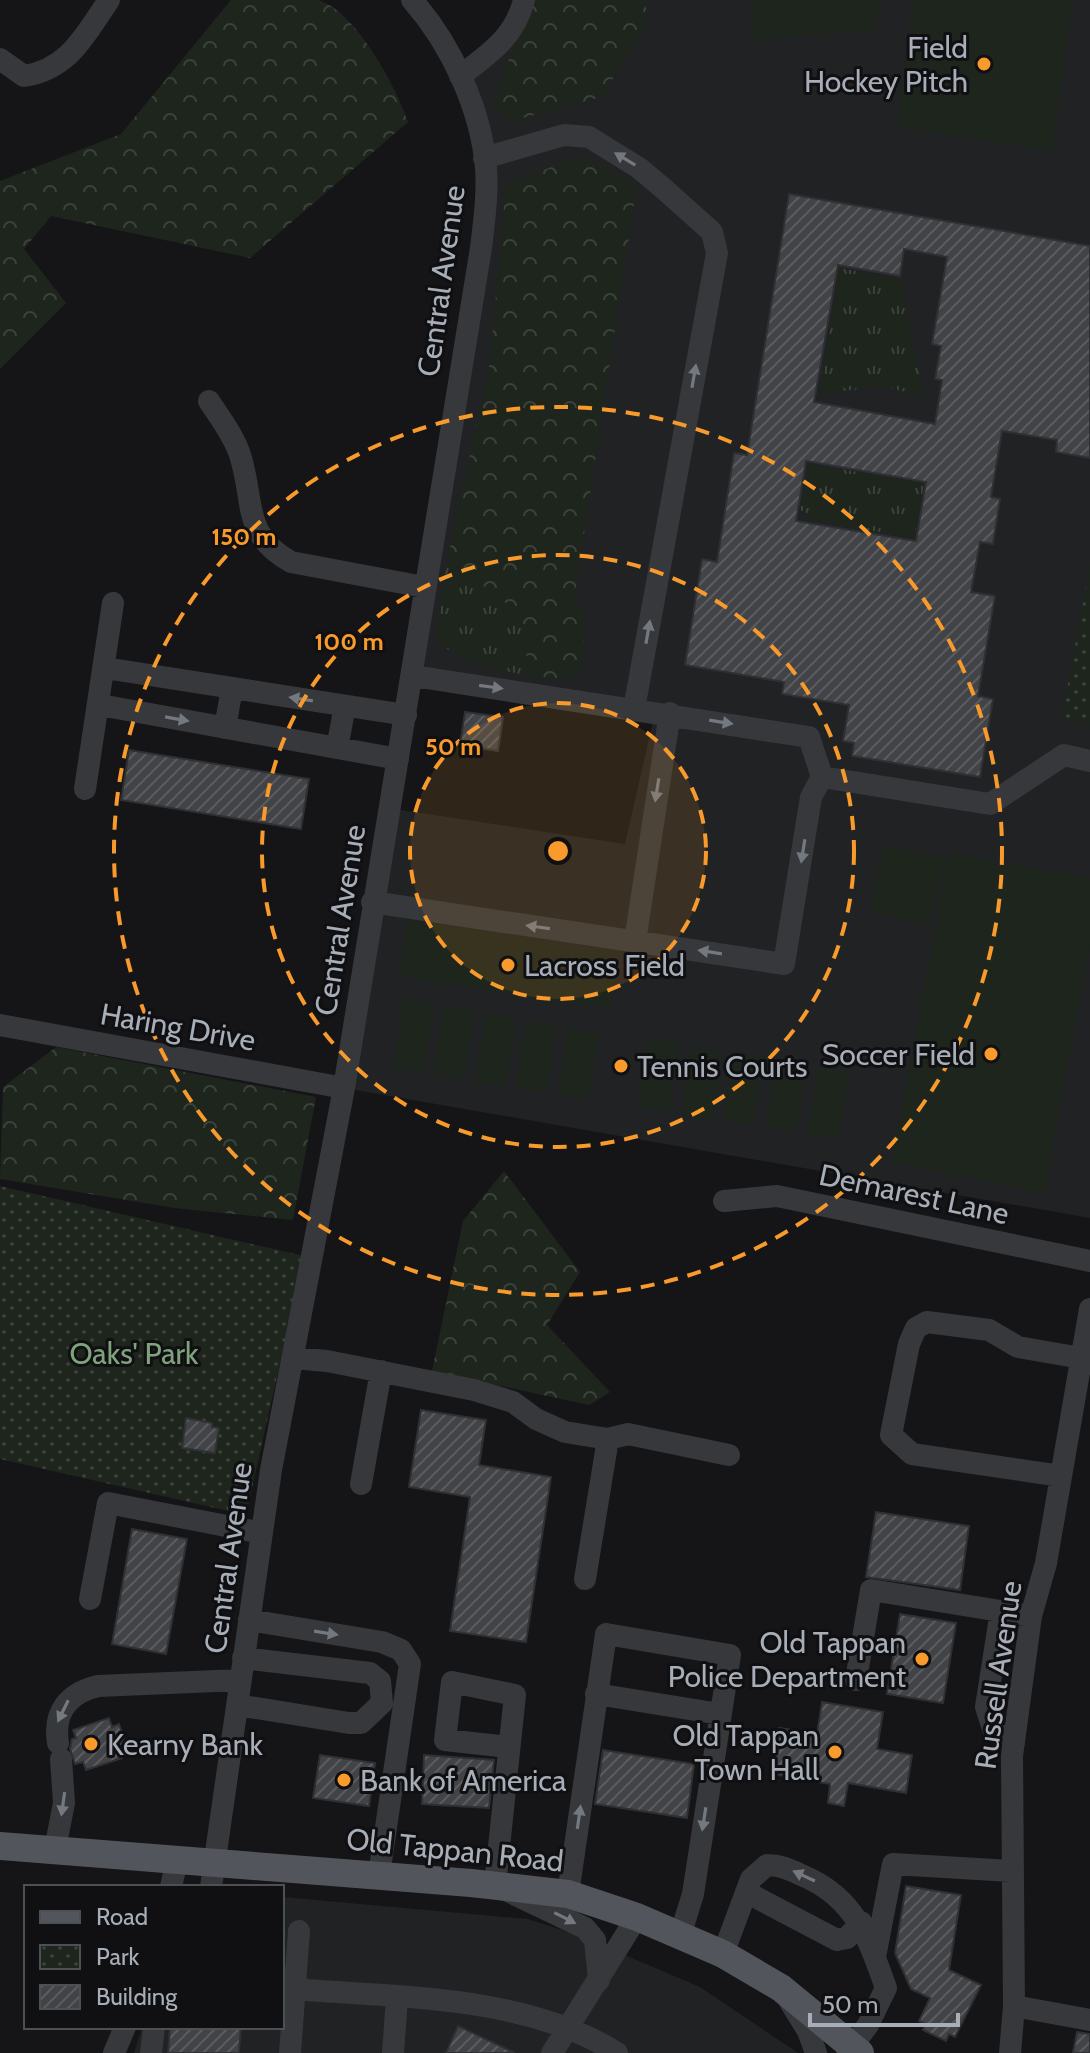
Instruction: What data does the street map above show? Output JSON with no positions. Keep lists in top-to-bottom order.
{
  "streets": {
    "main road": ["Old Tappan Road"],
    "street": [
      "Central Avenue",
      "Haring Drive",
      "Demarest Lane",
      "Russell Avenue"
    ]
  },
  "crossings": [
    ["Central Avenue", "Haring Drive"],
    ["Central Avenue", "Old Tappan Road"]
  ],
  "parks": ["Oaks' Park"],
  "places": [
    "Field Hockey Pitch",
    "Lacross Field",
    "Soccer Field",
    "Tennis Courts",
    "Old Tappan Police Department",
    "Kearny Bank",
    "Old Tappan Town Hall",
    "Bank of America"
  ],
  "legend": ["Road", "Park", "Building"],
  "scale_bar": "50 m",
  "rings": ["150 m", "100 m", "50 m"]
}
